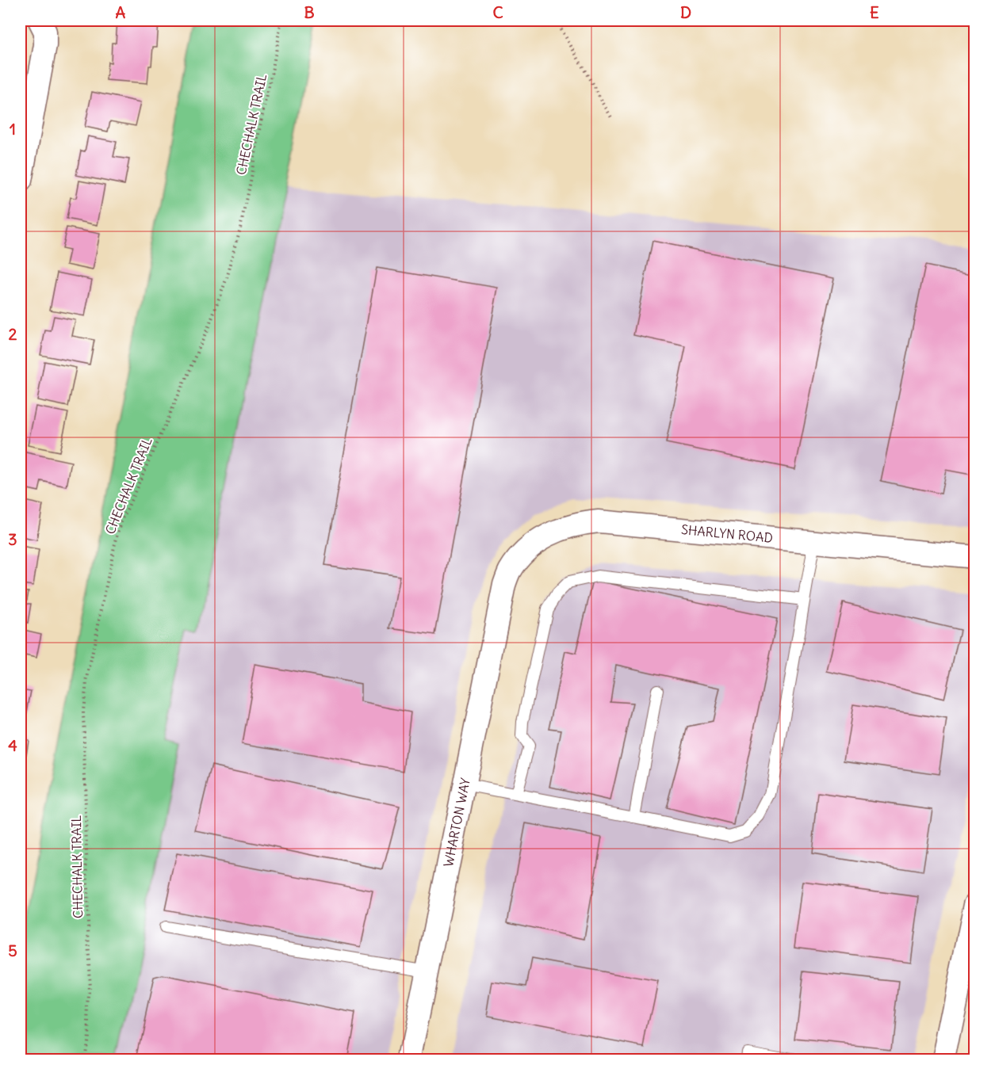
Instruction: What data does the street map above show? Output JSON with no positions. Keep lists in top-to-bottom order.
{
  "streets": {
    "street": ["SHARLYN ROAD", "WHARTON WAY"],
    "path": ["CHECHALK TRAIL"]
  },
  "crossings": [
    ["SHARLYN ROAD", "WHARTON WAY"]
  ],
  "grid": {
    "columns": [
      "A",
      "B",
      "C",
      "D",
      "E"
    ],
    "rows": [
      "1",
      "2",
      "3",
      "4",
      "5"
    ]
  }
}
